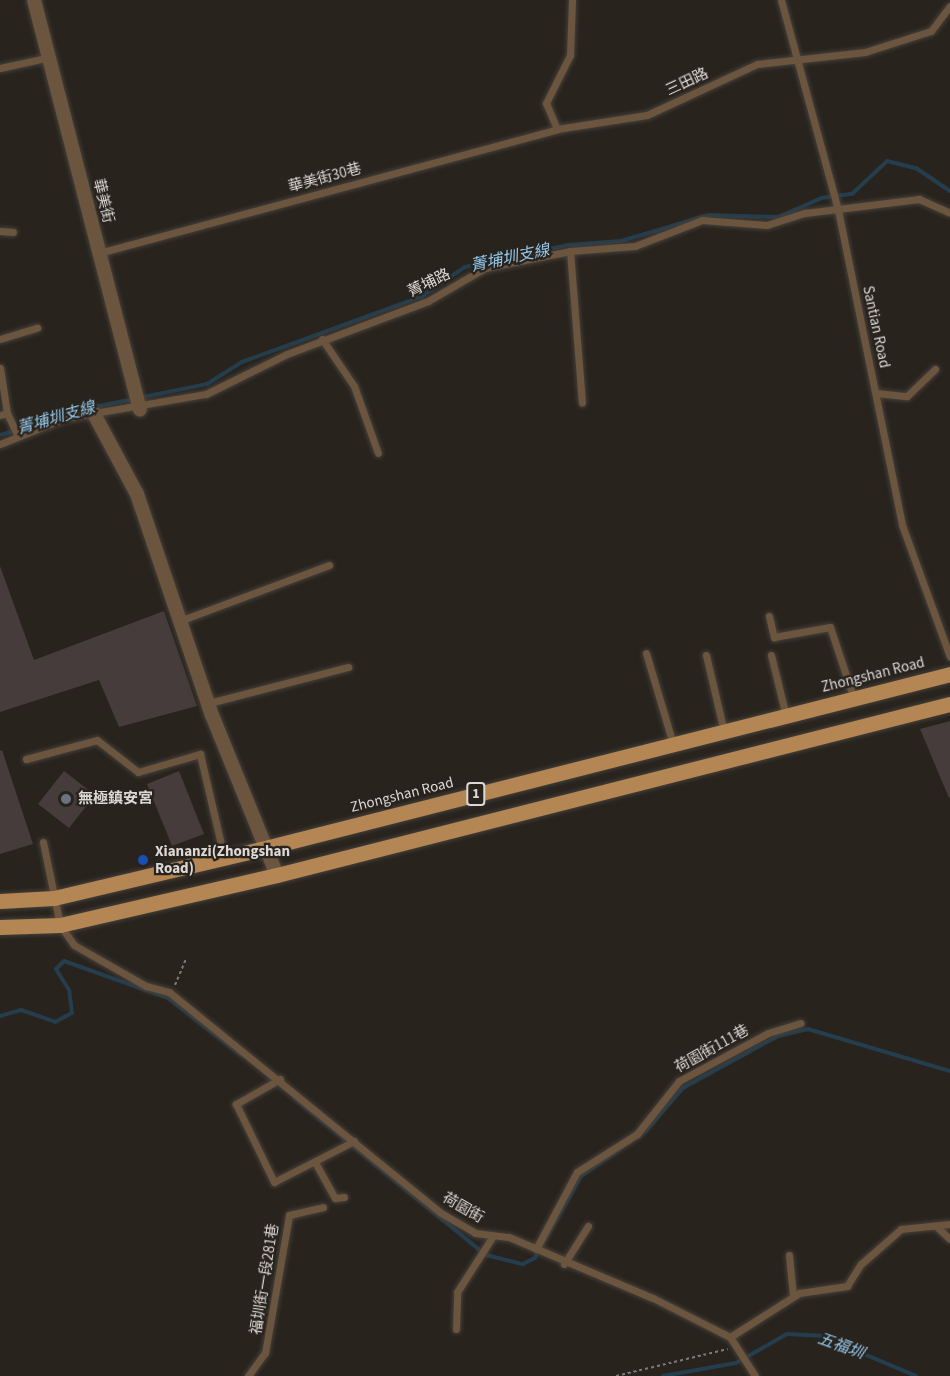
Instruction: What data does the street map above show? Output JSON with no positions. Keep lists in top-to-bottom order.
{
  "streets": {
    "main road": ["Zhongshan Road", "1"],
    "street": ["華美街"],
    "lane": [
      "三田路",
      "華美街30巷",
      "菁埔路",
      "Santian Road",
      "荷園街111巷",
      "荷園街",
      "福圳街一段281巷"
    ]
  },
  "crossings": [
    ["三田路", "華美街30巷"],
    ["三田路", "Santian Road"],
    ["華美街30巷", "華美街"],
    ["華美街", "菁埔路"],
    ["菁埔路", "Santian Road"],
    ["Zhongshan Road", "荷園街"],
    ["1", "荷園街"],
    ["荷園街111巷", "荷園街"]
  ],
  "water": ["菁埔圳支線", "五福圳"],
  "places": ["無極鎮安宮", "Xiananzi(Zhongshan Road)"]
}
